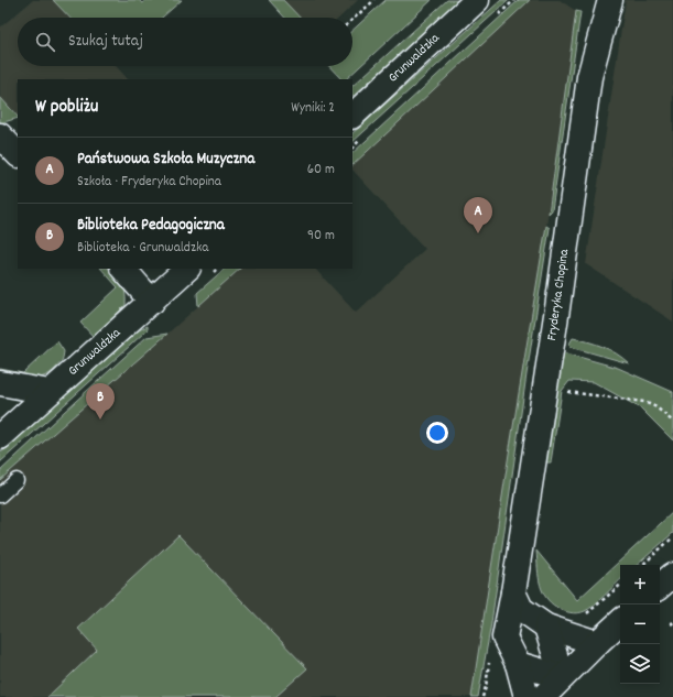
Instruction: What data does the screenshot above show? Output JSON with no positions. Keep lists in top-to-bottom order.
{
  "streets": {
    "street": ["Grunwaldzka", "Fryderyka Chopina"]
  },
  "page": {
    "search": "Szukaj tutaj",
    "heading": ["W pobliżu", "Wyniki: 2"],
    "list": [
      {
        "mark": "A",
        "name": "Państwowa Szkoła Muzyczna",
        "note": "Szkoła · Fryderyka Chopina",
        "value": "60 m"
      },
      {
        "mark": "B",
        "name": "Biblioteka Pedagogiczna",
        "note": "Biblioteka · Grunwaldzka",
        "value": "90 m"
      }
    ],
    "pins": ["A", "B"],
    "map_buttons": ["+", "−"]
  }
}
